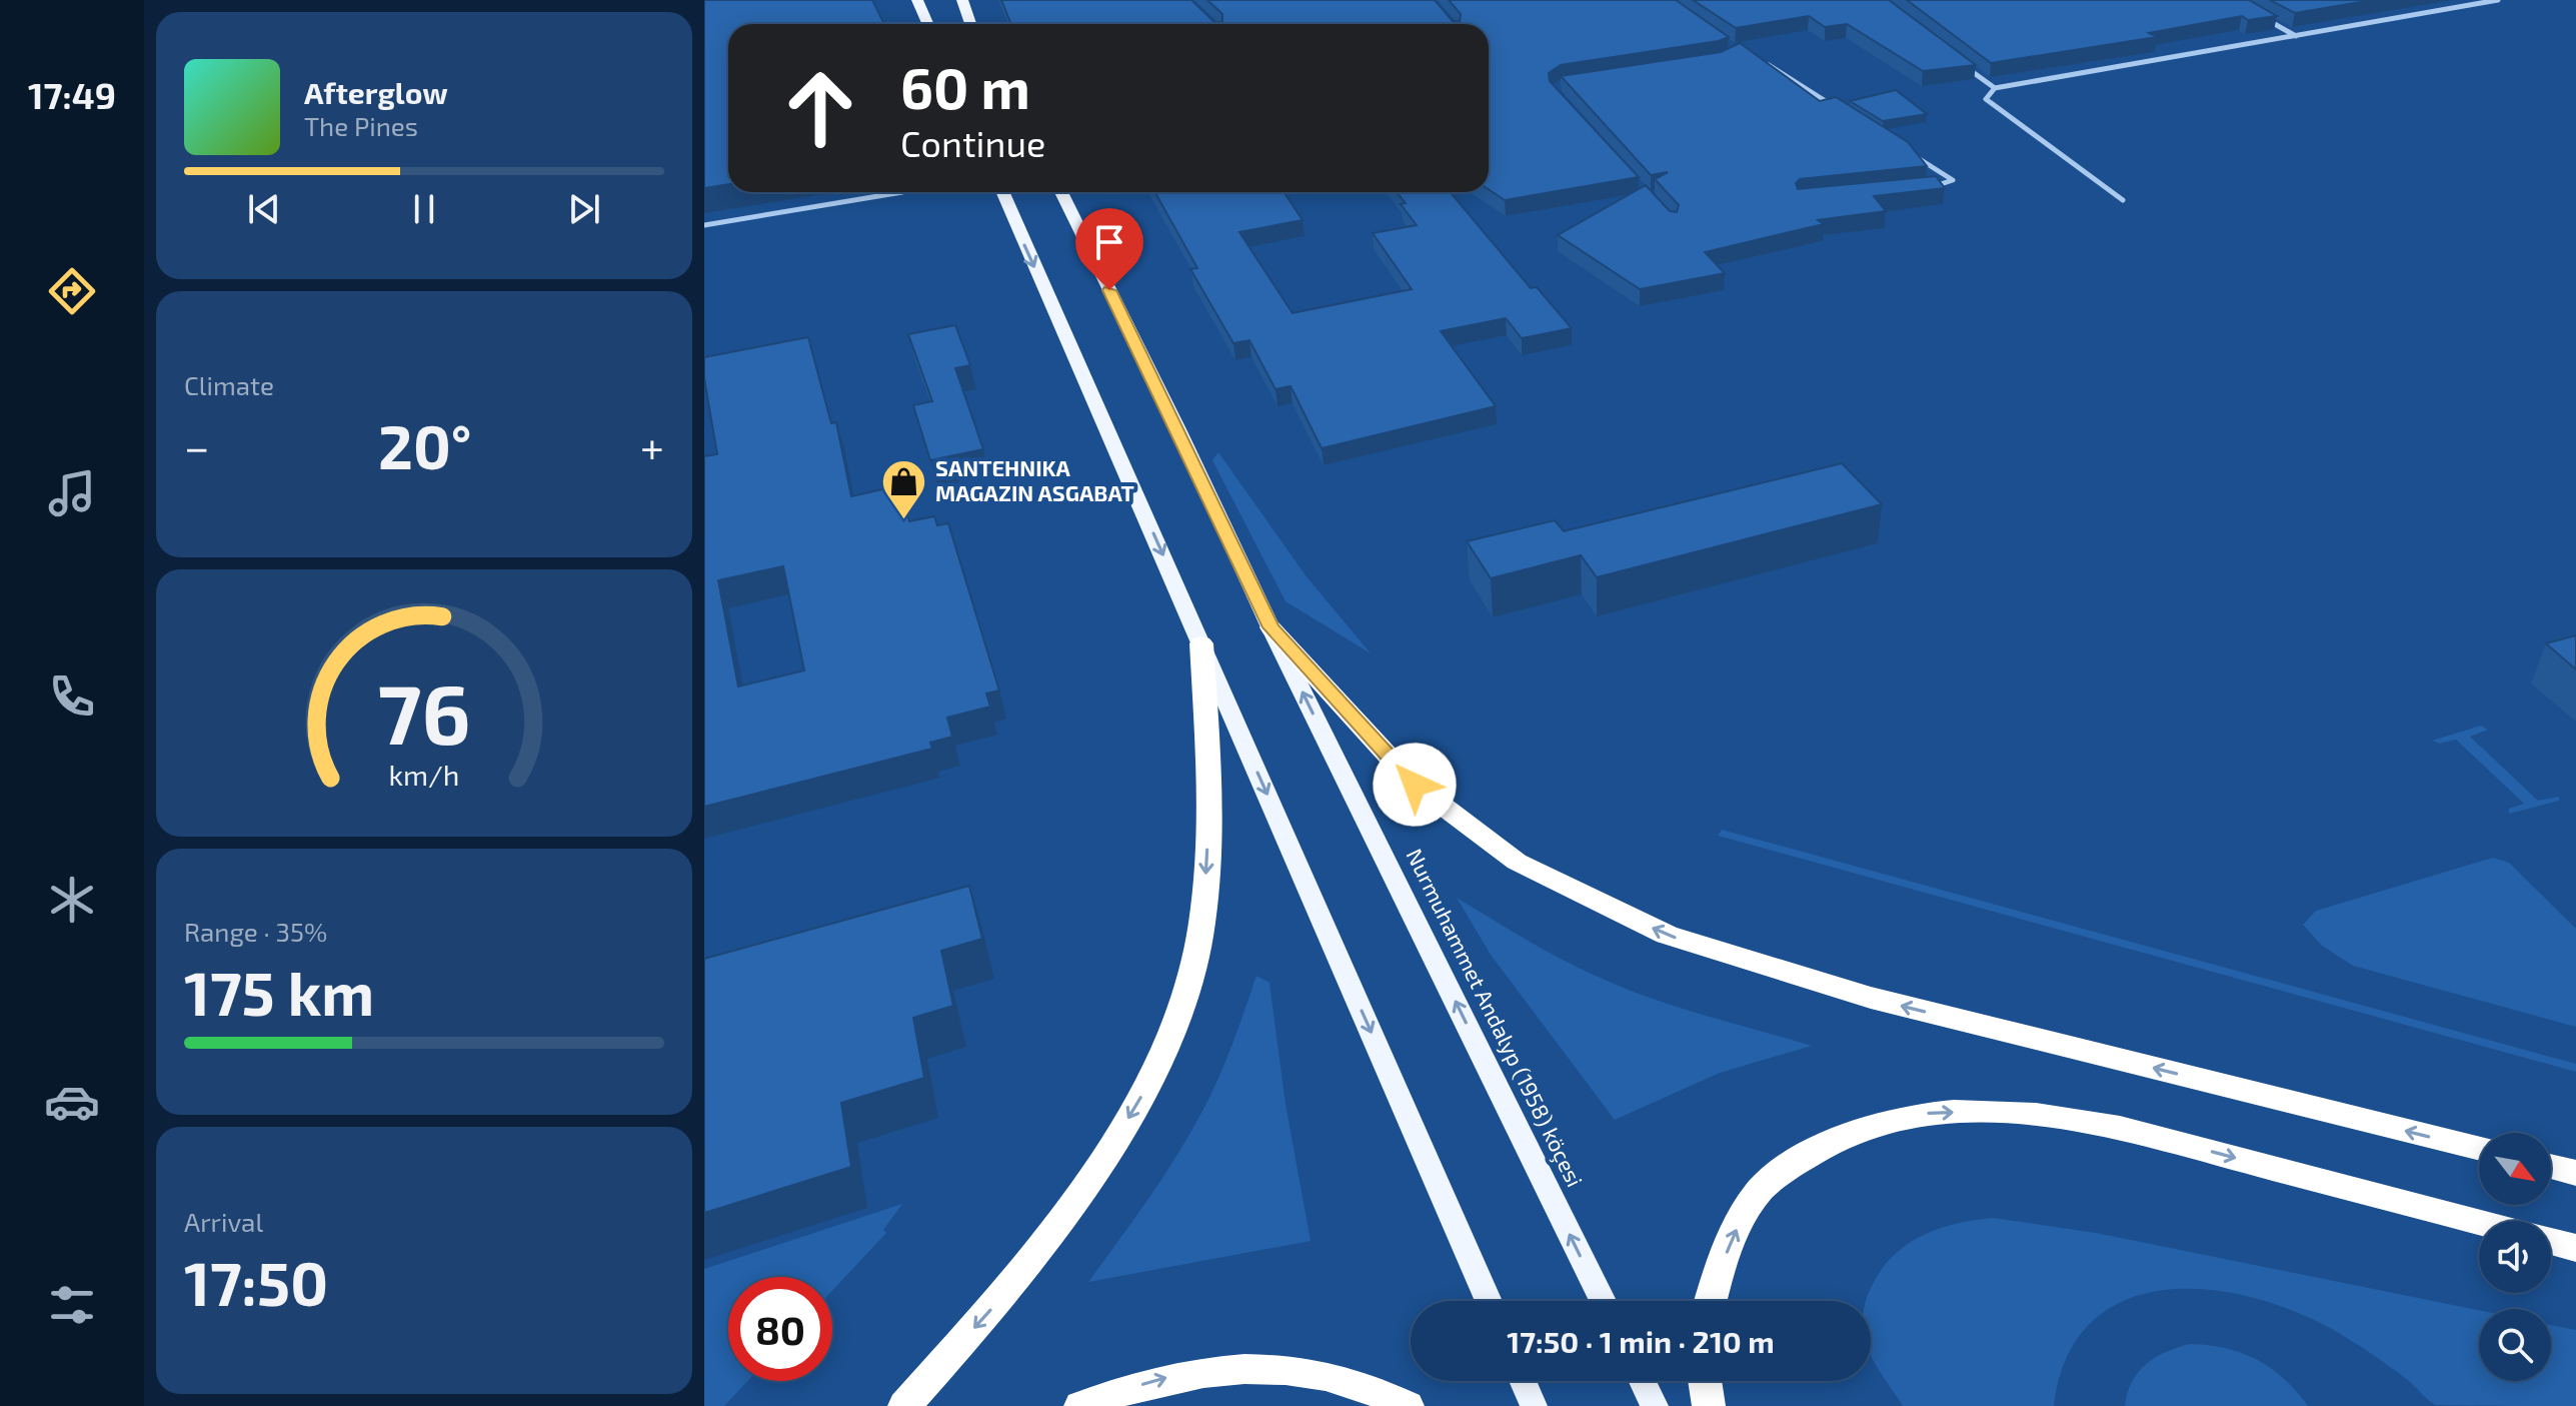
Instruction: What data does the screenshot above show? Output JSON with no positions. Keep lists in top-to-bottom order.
{
  "streets": {
    "main road": ["Nurmuhammet Andalyp (1958) köçesi"]
  },
  "places": {
    "shop": ["SANTEHNIKA MAGAZIN ASGABAT"]
  },
  "north": "bottom right",
  "page": {
    "tabs": "17:49",
    "turn": ["60 m", "Continue"],
    "song": ["Afterglow", "The Pines"],
    "tile": [
      "Climate",
      ["Range · 35%", "175 km"],
      ["Arrival", "17:50"]
    ],
    "heat": ["−", "20°", "+"],
    "limit": "80",
    "trip": "17:50 · 1 min · 210 m",
    "gauge": ["76", "km/h"]
  }
}
